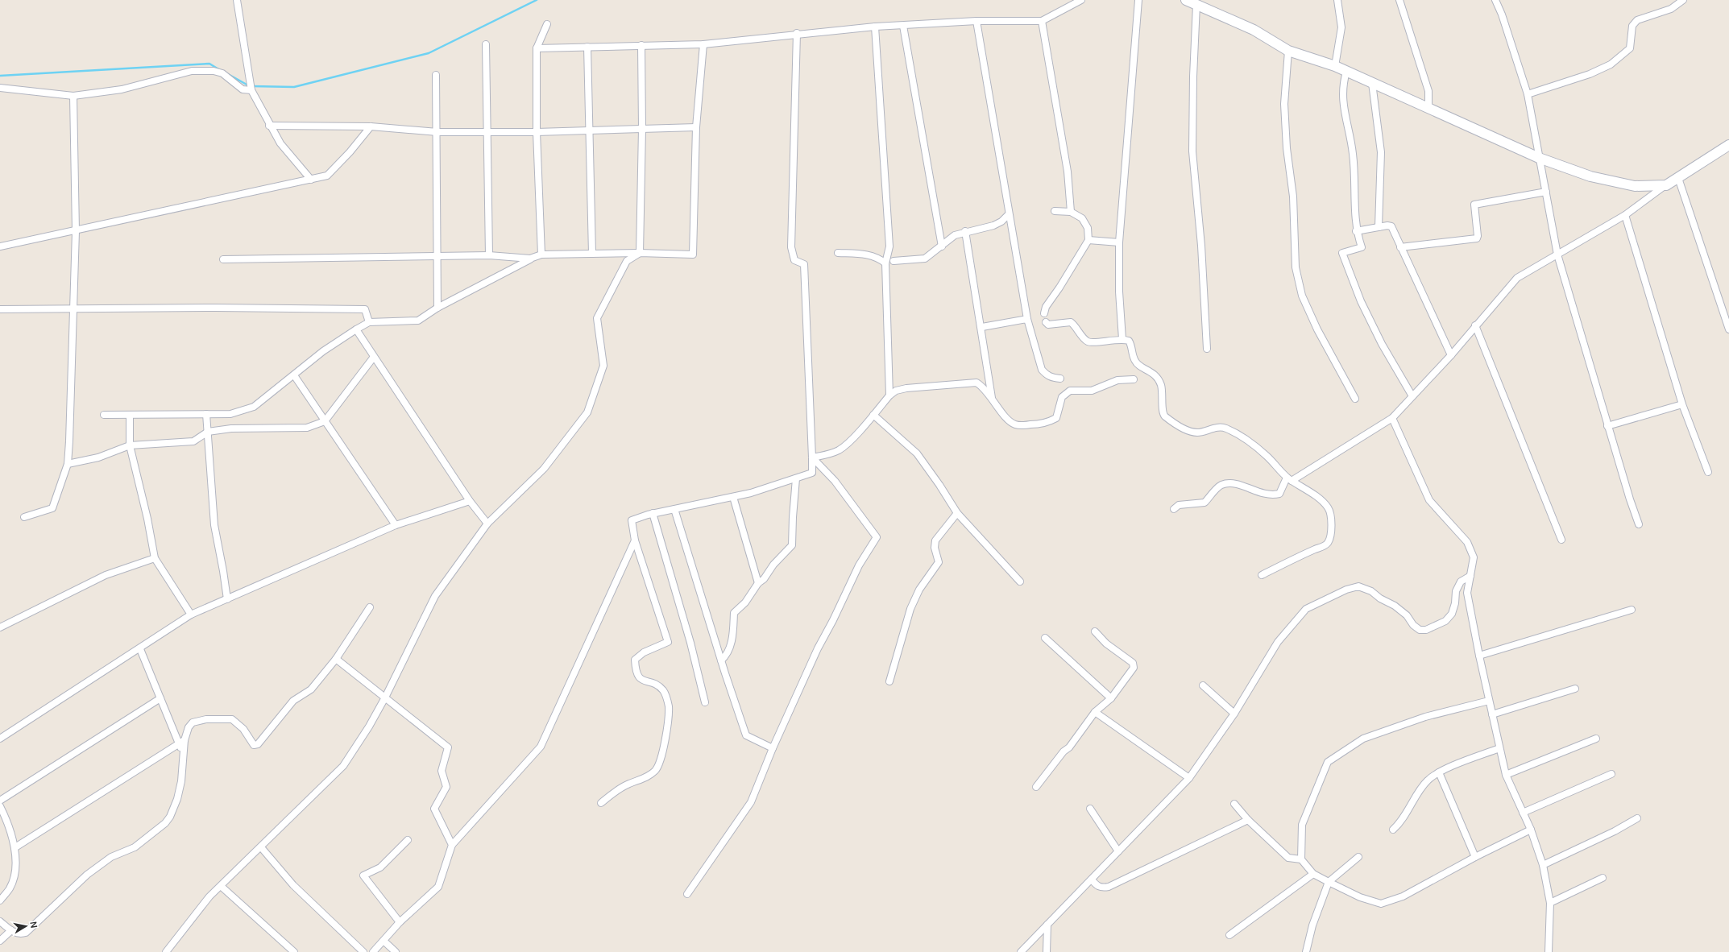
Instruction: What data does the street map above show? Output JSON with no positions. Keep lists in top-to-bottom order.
{
  "north": "right"
}
